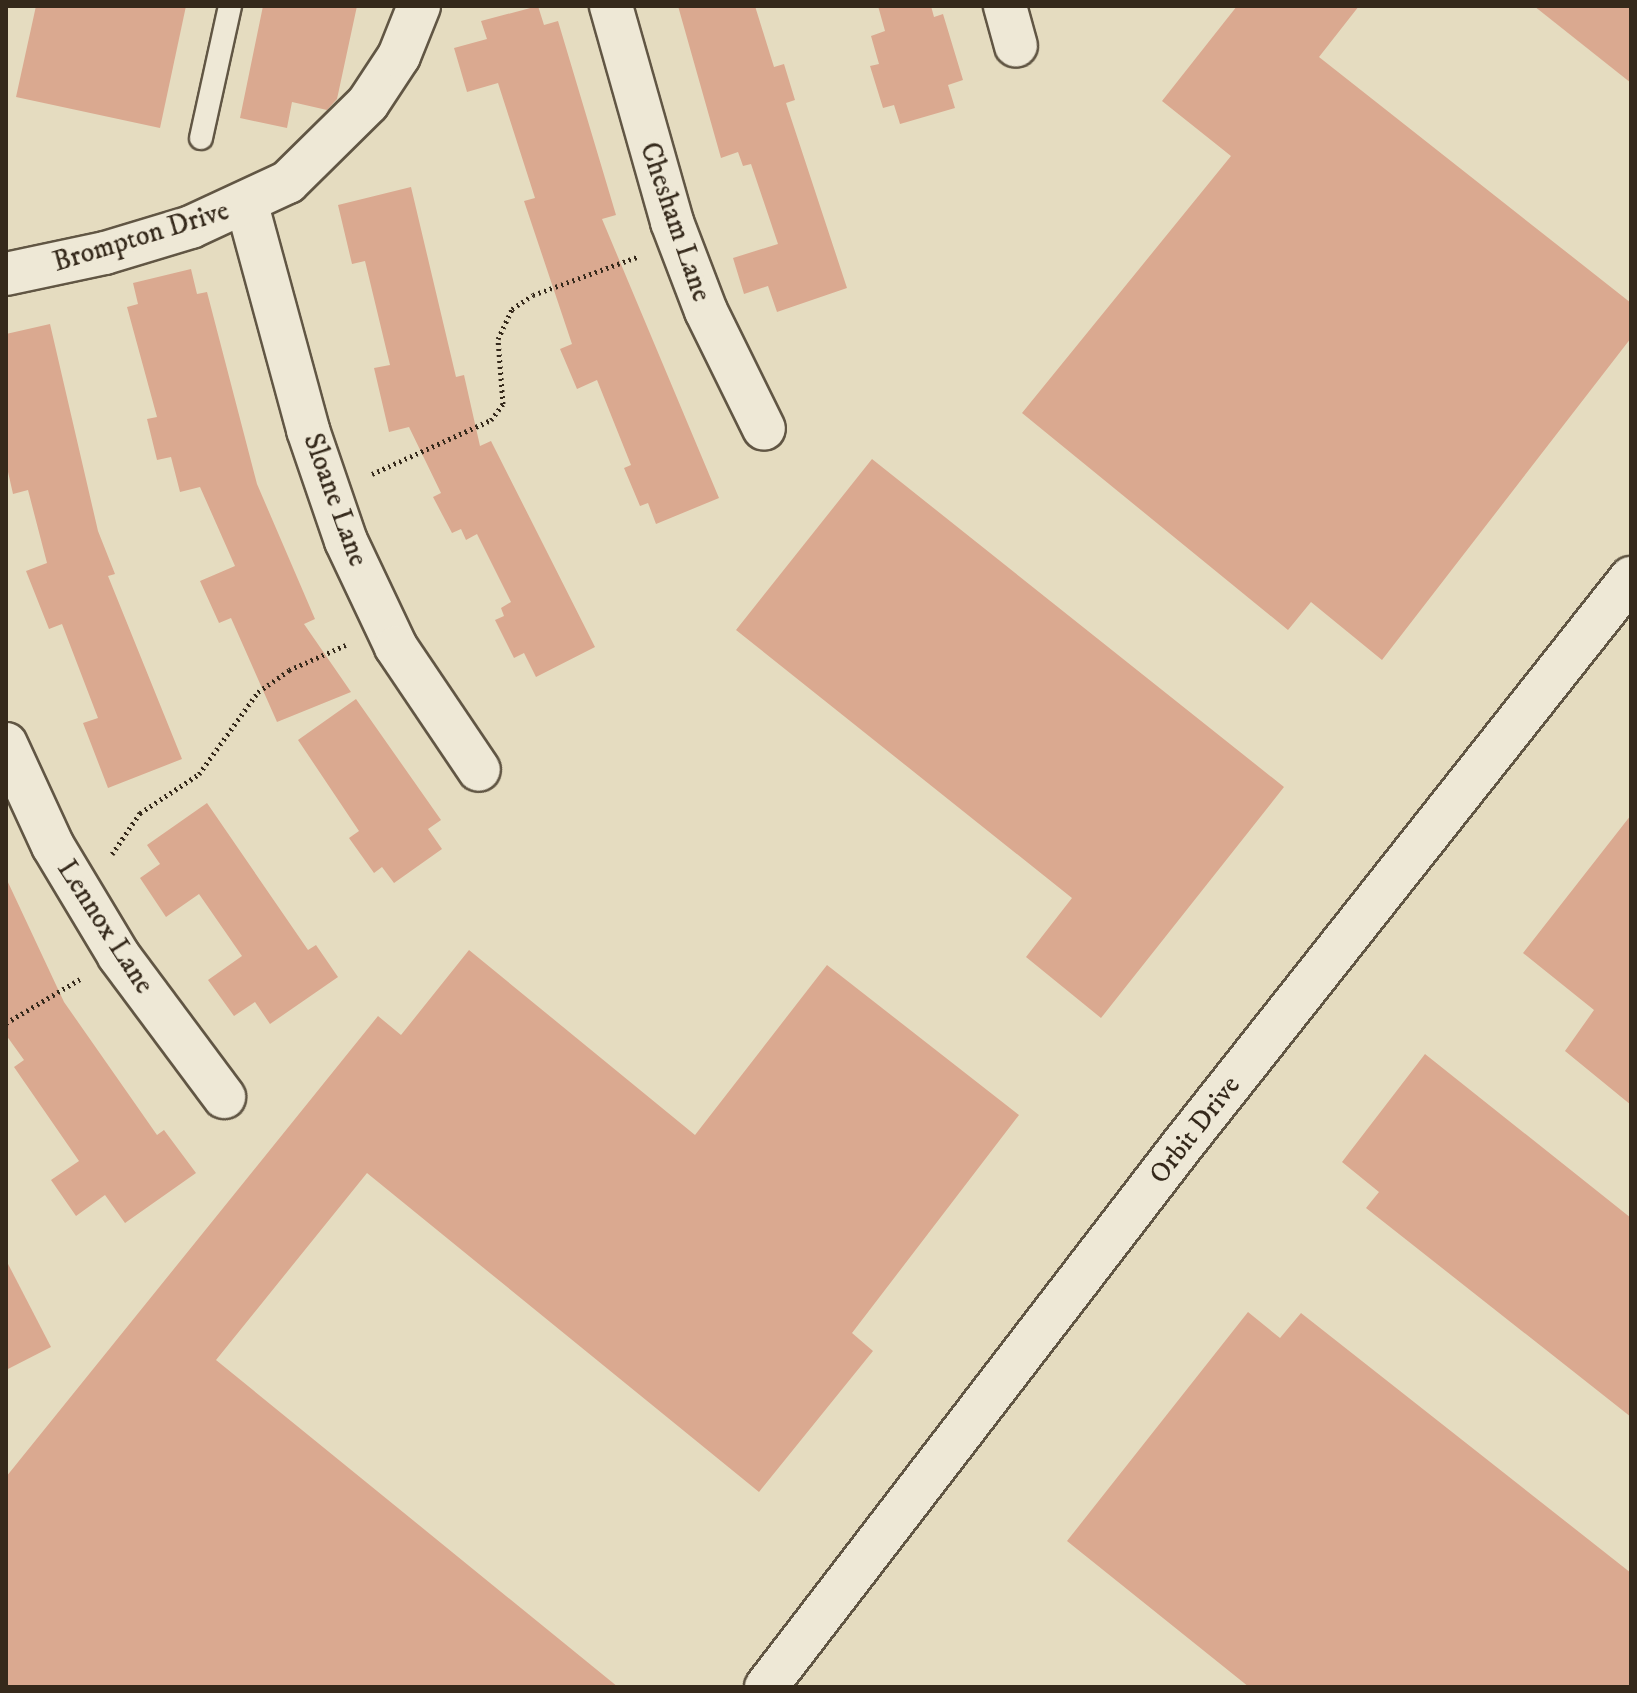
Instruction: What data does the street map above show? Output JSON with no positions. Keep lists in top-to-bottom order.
{
  "streets": {
    "street": [
      "Chesham Lane",
      "Brompton Drive",
      "Sloane Lane",
      "Lennox Lane",
      "Orbit Drive"
    ]
  },
  "crossings": [
    ["Brompton Drive", "Sloane Lane"]
  ]
}
